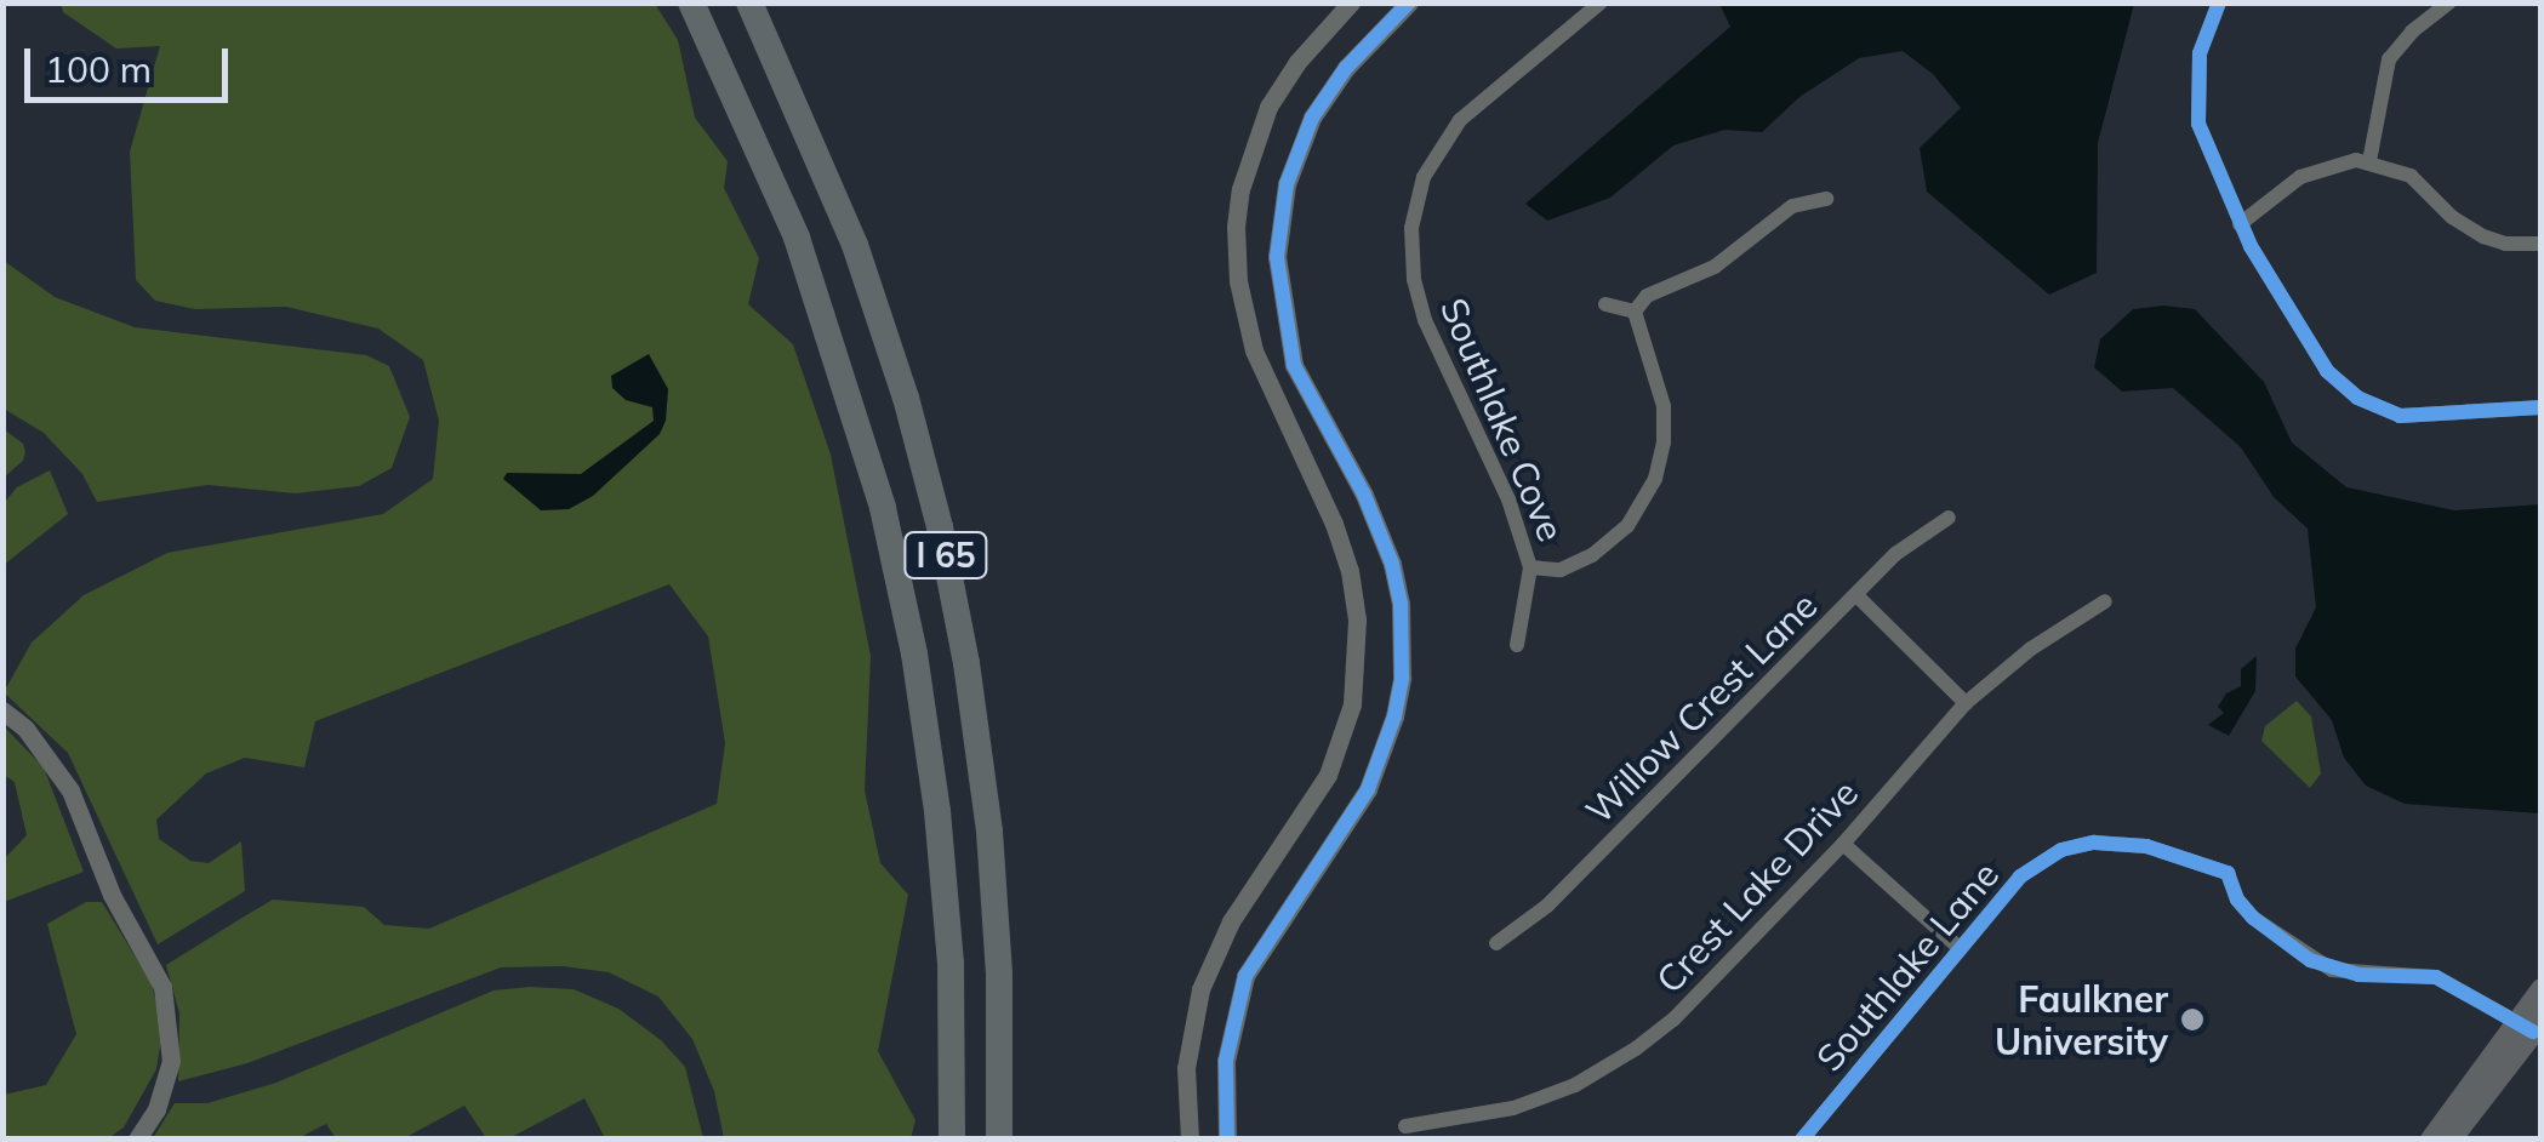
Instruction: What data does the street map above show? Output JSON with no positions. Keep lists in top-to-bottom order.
{
  "streets": {
    "highway": ["I 65"],
    "street": [
      "Southlake Cove",
      "Willow Crest Lane",
      "Crest Lake Drive",
      "Southlake Lane"
    ]
  },
  "places": ["Faulkner University"],
  "scale_bar": "100 m"
}
